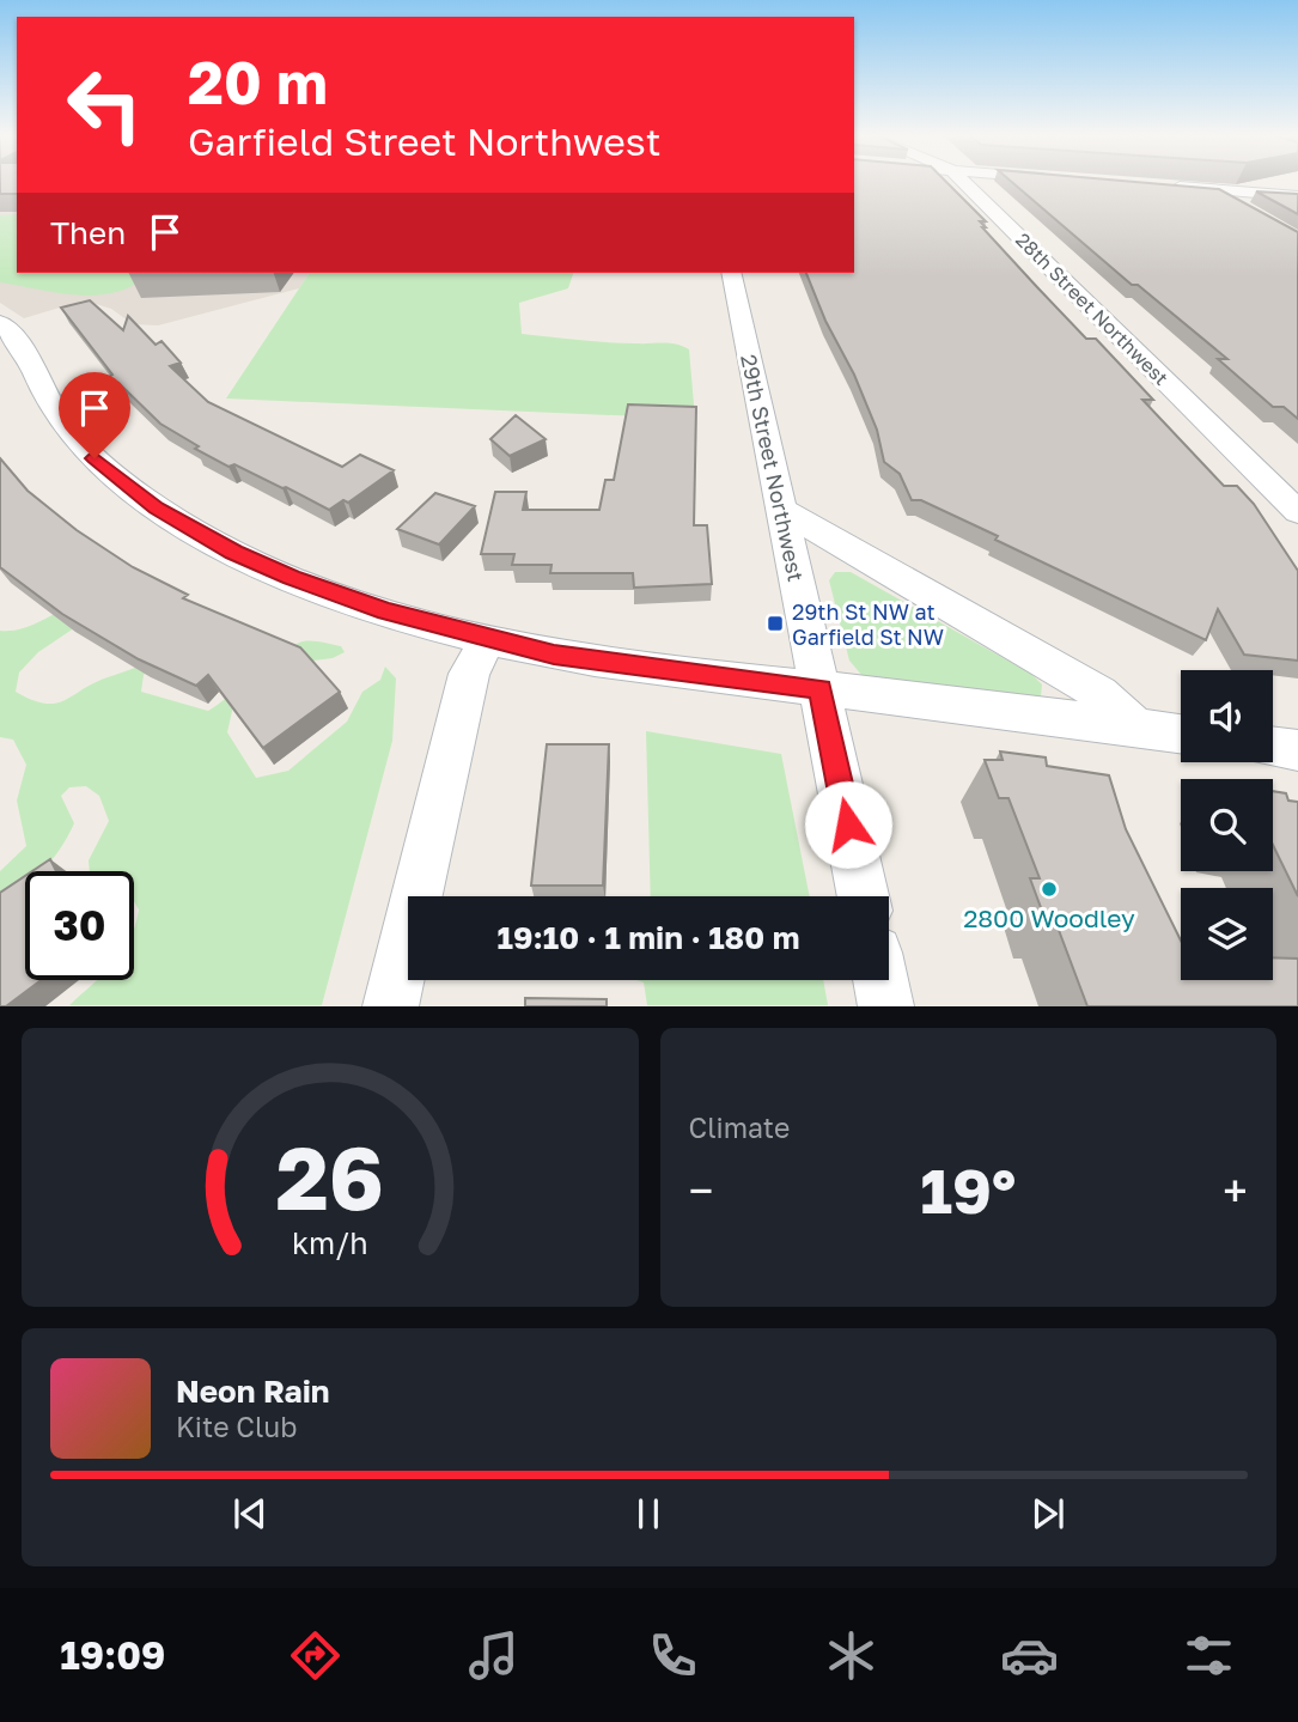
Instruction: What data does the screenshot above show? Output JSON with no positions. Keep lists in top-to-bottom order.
{
  "streets": {
    "street": ["28th Street Northwest", "29th Street Northwest"]
  },
  "places": {
    "transit": ["29th St NW at Garfield St NW"],
    "other": ["2800 Woodley"]
  },
  "page": {
    "turn": ["20 m", "Garfield Street Northwest"],
    "then": "Then",
    "limit": "30",
    "trip": "19:10 · 1 min · 180 m",
    "tile": "Climate",
    "heat": ["−", "19°", "+"],
    "song": ["Neon Rain", "Kite Club"],
    "tabs": "19:09",
    "gauge": ["26", "km/h"]
  }
}
